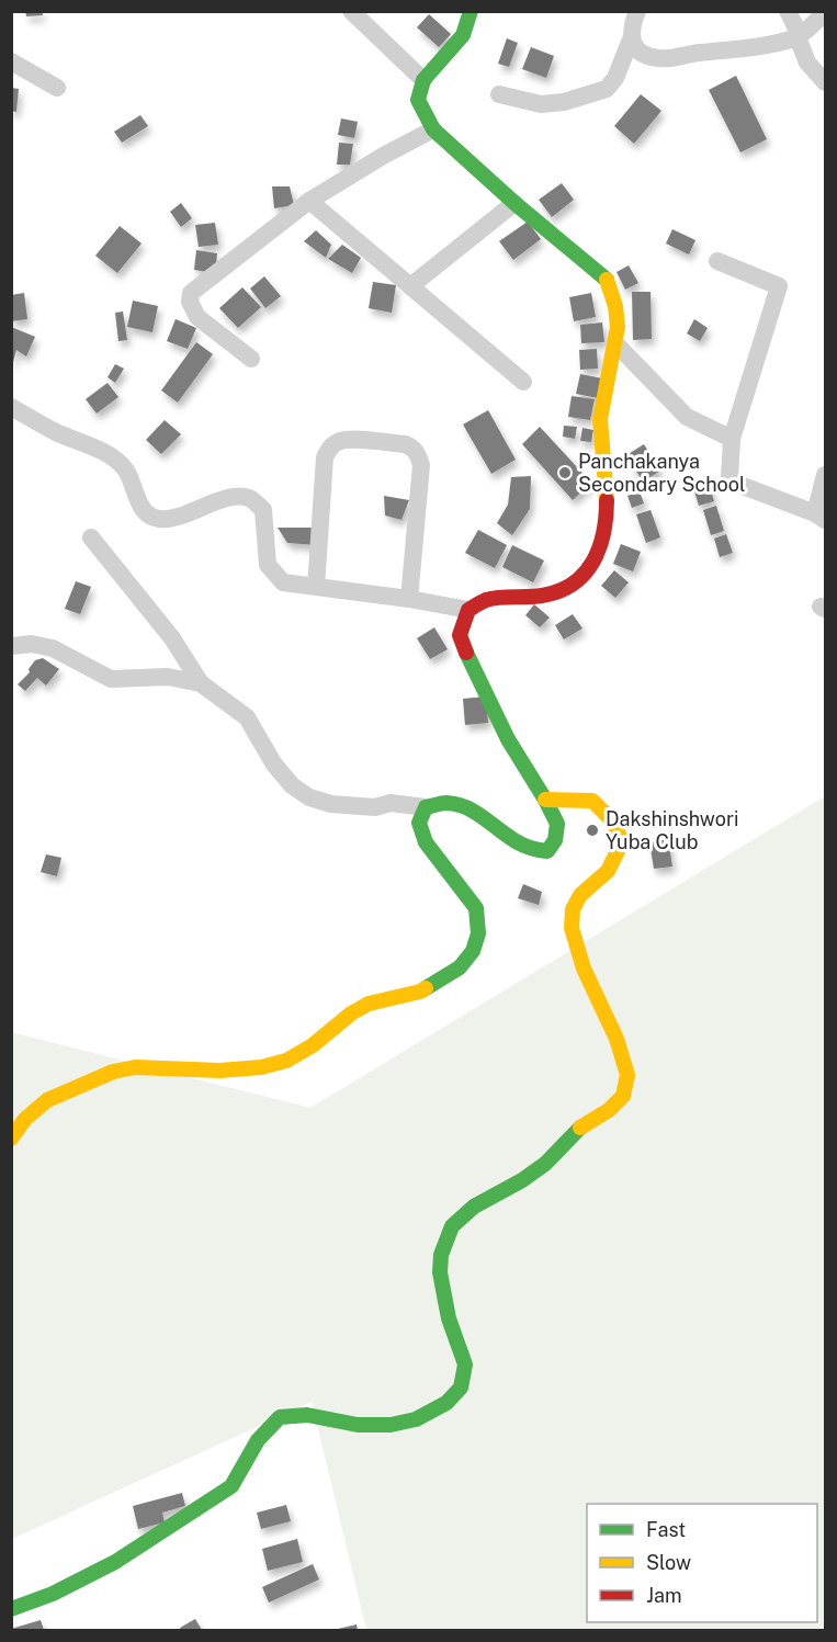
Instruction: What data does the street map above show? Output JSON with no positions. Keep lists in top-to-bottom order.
{
  "places": ["Panchakanya Secondary School", "Dakshinshwori Yuba Club"],
  "legend": ["Fast", "Slow", "Jam"]
}
